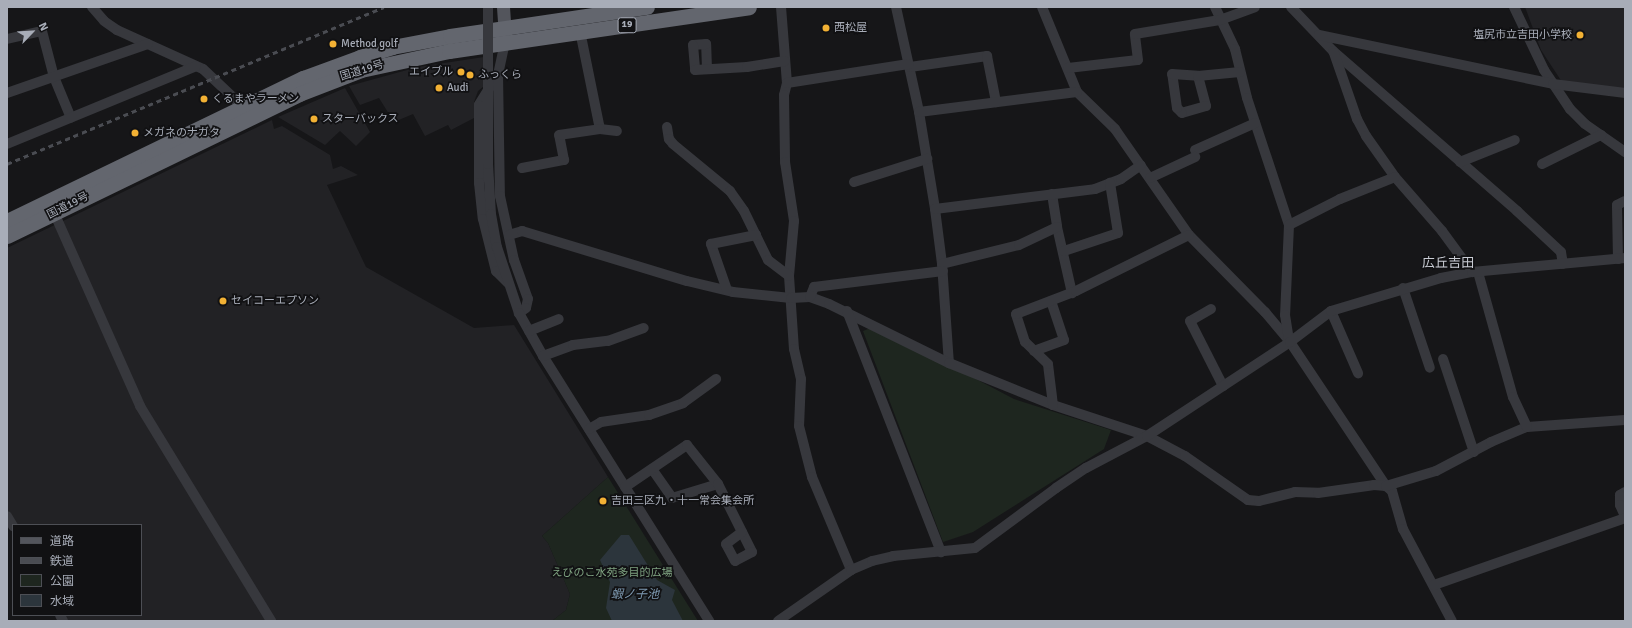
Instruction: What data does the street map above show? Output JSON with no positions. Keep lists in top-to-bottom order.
{
  "streets": {
    "highway": ["19", "国道19号"]
  },
  "districts": ["広丘吉田"],
  "water": ["蝦ノ子池"],
  "parks": ["えびのこ水苑多目的広場"],
  "places": [
    "西松屋",
    "塩尻市立吉田小学校",
    "Method golf",
    "エイブル",
    "ふっくら",
    "Audi",
    "くるまやラーメン",
    "スターバックス",
    "メガネのナガタ",
    "セイコーエプソン",
    "吉田三区九・十一常会集会所"
  ],
  "legend": [
    "道路",
    "鉄道",
    "公園",
    "水域"
  ],
  "north": "top right"
}
